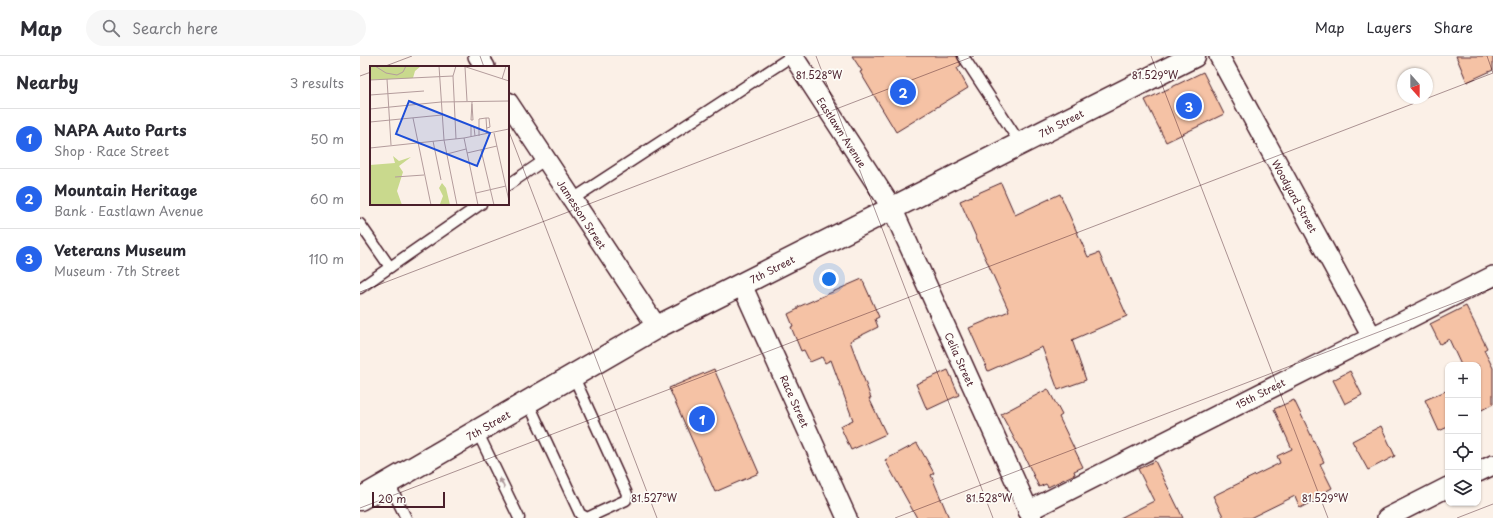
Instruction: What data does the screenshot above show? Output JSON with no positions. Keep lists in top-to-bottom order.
{
  "streets": {
    "main road": ["7th Street"],
    "street": [
      "Eastlawn Avenue",
      "Woodyard Street",
      "Jamesson Street",
      "Celia Street",
      "15th Street",
      "Race Street"
    ]
  },
  "crossings": [
    ["7th Street", "Eastlawn Avenue"],
    ["7th Street", "Jamesson Street"],
    ["7th Street", "Celia Street"],
    ["7th Street", "Race Street"],
    ["Eastlawn Avenue", "Celia Street"],
    ["Woodyard Street", "15th Street"],
    ["Celia Street", "15th Street"]
  ],
  "scale_bar": "20 m",
  "north": "bottom",
  "page": {
    "header": "Map",
    "search": "Search here",
    "nav": ["Map", "Layers", "Share"],
    "heading": ["Nearby", "3 results"],
    "pins": ["2", "3", "1"],
    "list": [
      {
        "mark": "1",
        "name": "NAPA Auto Parts",
        "note": "Shop · Race Street",
        "value": "50 m"
      },
      {
        "mark": "2",
        "name": "Mountain Heritage",
        "note": "Bank · Eastlawn Avenue",
        "value": "60 m"
      },
      {
        "mark": "3",
        "name": "Veterans Museum",
        "note": "Museum · 7th Street",
        "value": "110 m"
      }
    ],
    "map_buttons": ["+", "−"],
    "scale": "20 m"
  },
  "coordinates": ["81.528°W", "81.529°W", "81.527°W"]
}
